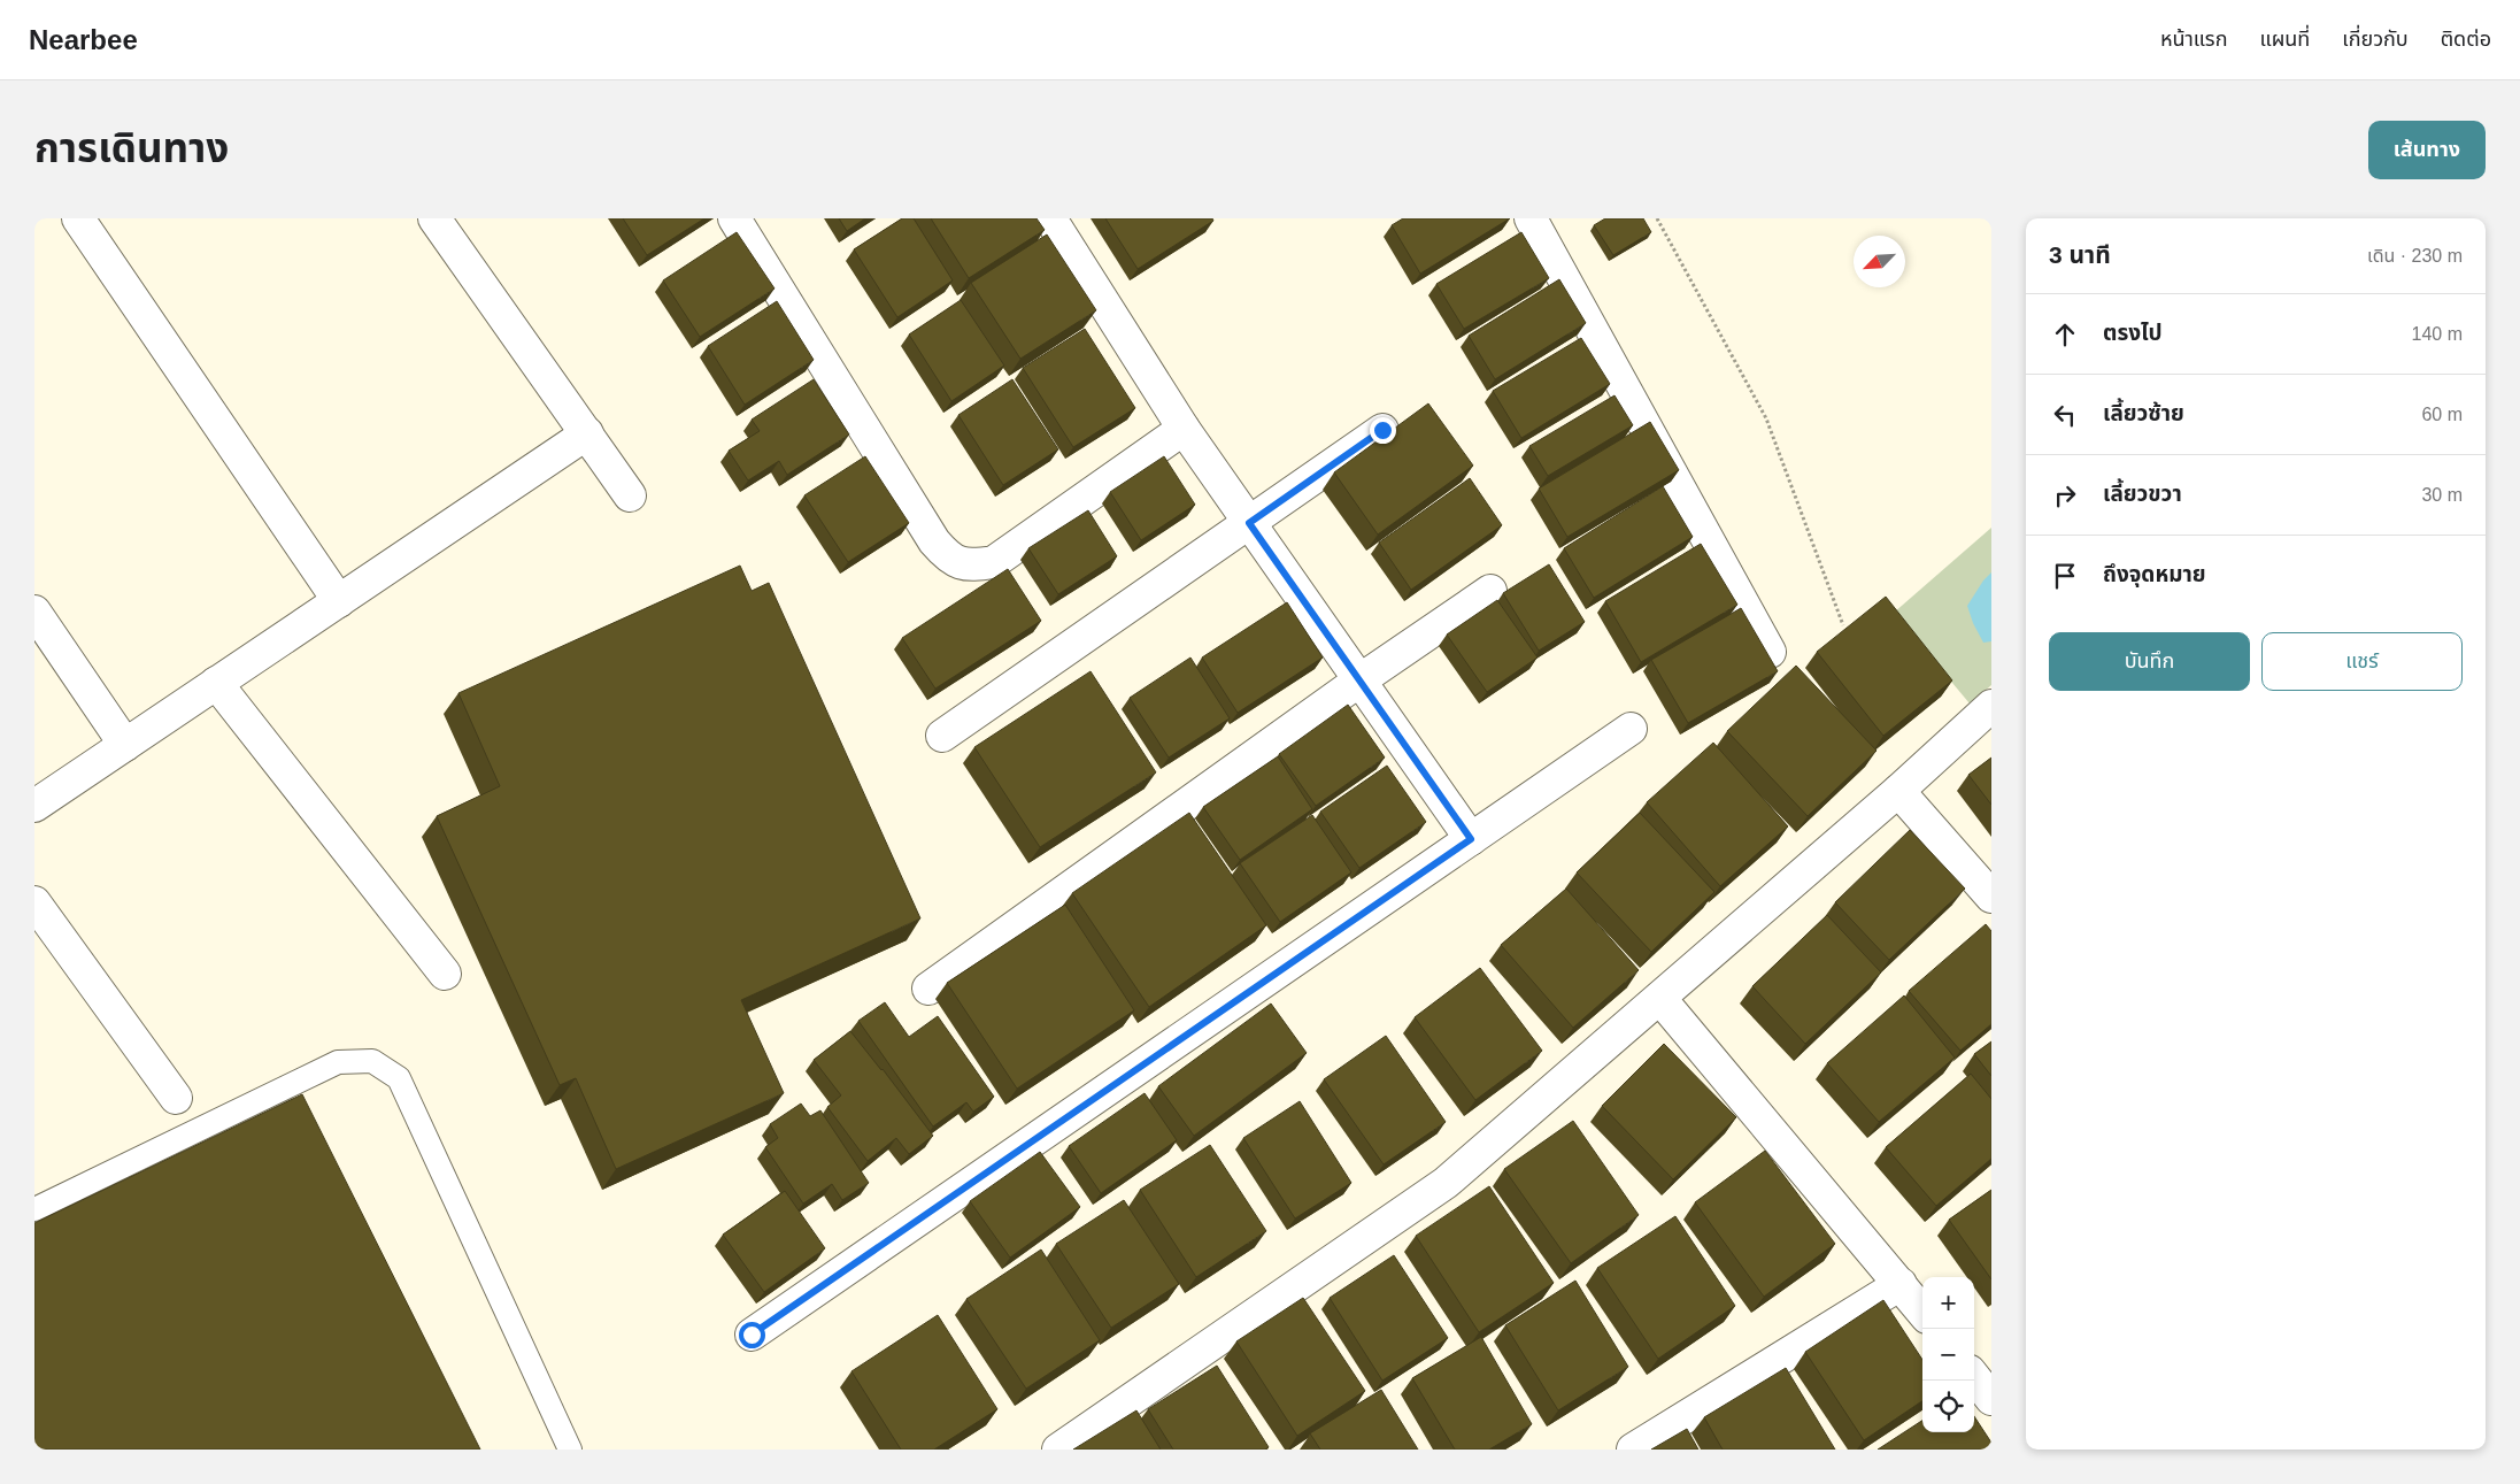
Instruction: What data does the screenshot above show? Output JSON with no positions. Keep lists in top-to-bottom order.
{
  "north": "bottom left",
  "page": {
    "header": "Nearbee",
    "nav": [
      "หน้าแรก",
      "แผนที่",
      "เกี่ยวกับ",
      "ติดต่อ"
    ],
    "title": "การเดินทาง",
    "buttons": [
      "เส้นทาง",
      ["บันทึก", "แชร์"]
    ],
    "heading": ["3 นาที", "เดิน · 230 m"],
    "list": [
      ["ตรงไป", "140 m"],
      ["เลี้ยวซ้าย", "60 m"],
      ["เลี้ยวขวา", "30 m"],
      "ถึงจุดหมาย"
    ],
    "map_buttons": ["+", "−"]
  }
}
